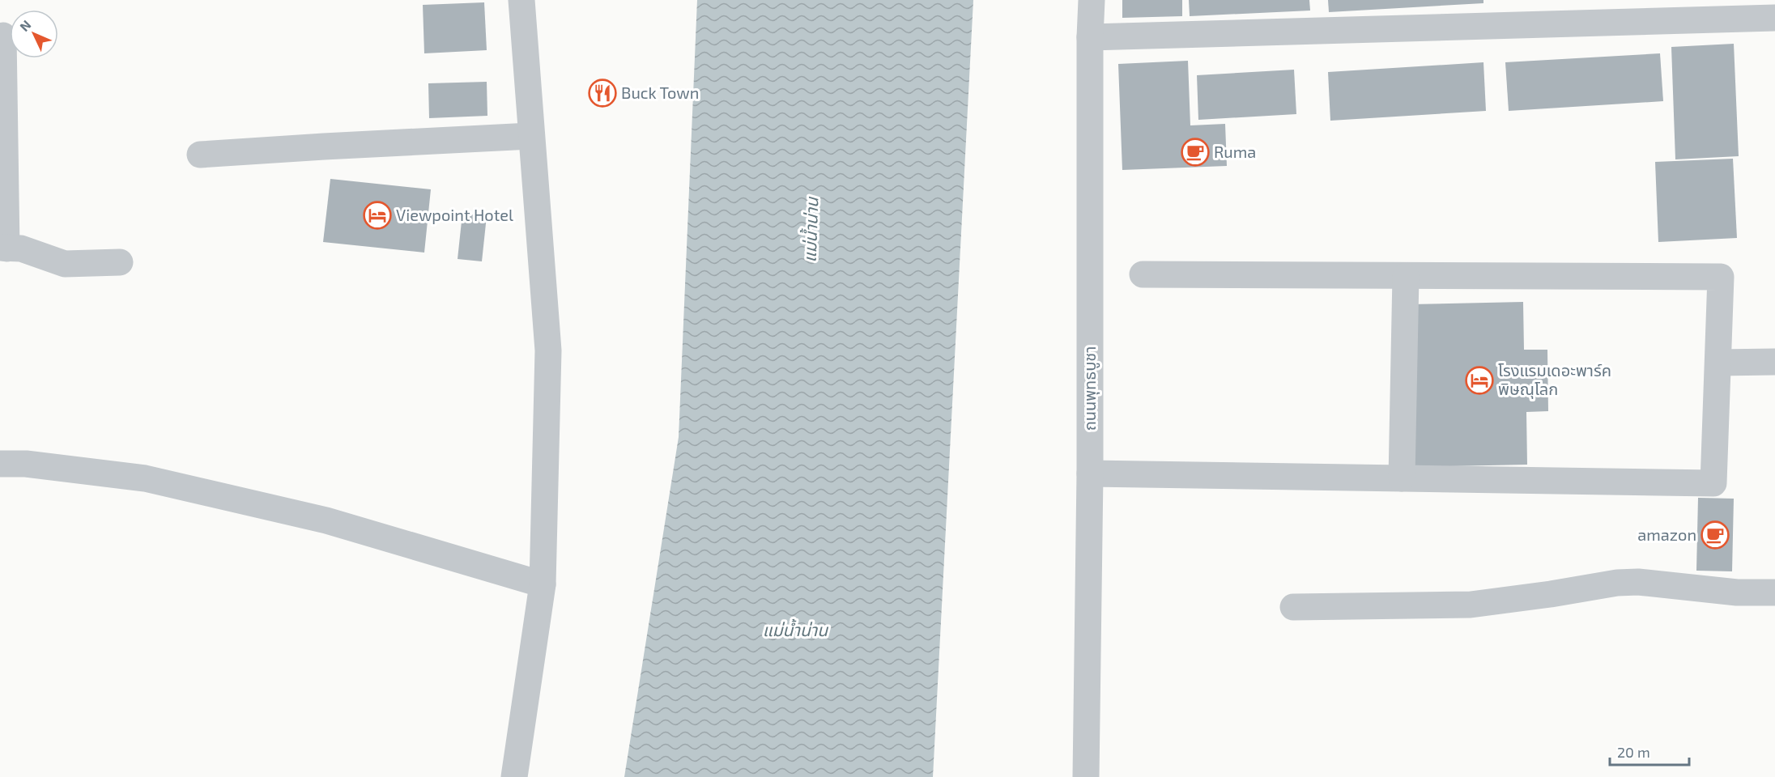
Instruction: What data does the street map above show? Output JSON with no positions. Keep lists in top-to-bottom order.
{
  "streets": {
    "street": ["ถนนพุทธบูชา"]
  },
  "water": ["แม่น้ำน่าน"],
  "places": {
    "restaurant": ["Buck Town"],
    "cafe": ["Ruma", "amazon"],
    "hotel": ["Viewpoint Hotel", "โรงแรมเดอะพาร์ค พิษณุโลก"]
  },
  "scale_bar": "20 m",
  "north": "top left"
}
